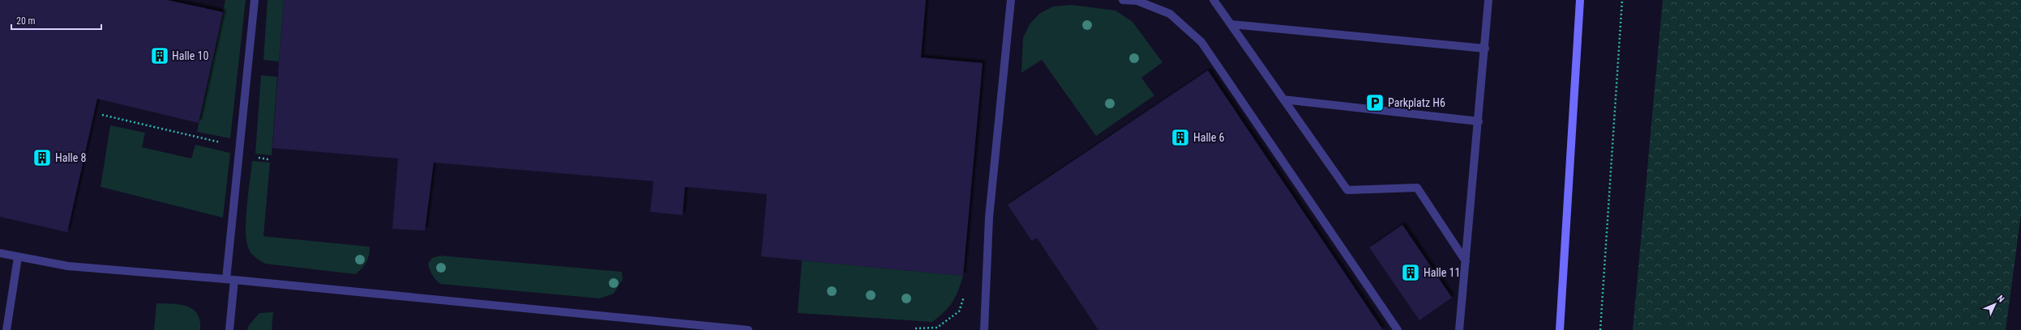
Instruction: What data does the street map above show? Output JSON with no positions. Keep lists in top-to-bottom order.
{
  "places": {
    "building": [
      "Halle 10",
      "Halle 6",
      "Halle 8",
      "Halle 11"
    ],
    "parking": ["Parkplatz H6"]
  },
  "scale_bar": "20 m",
  "north": "top right"
}
